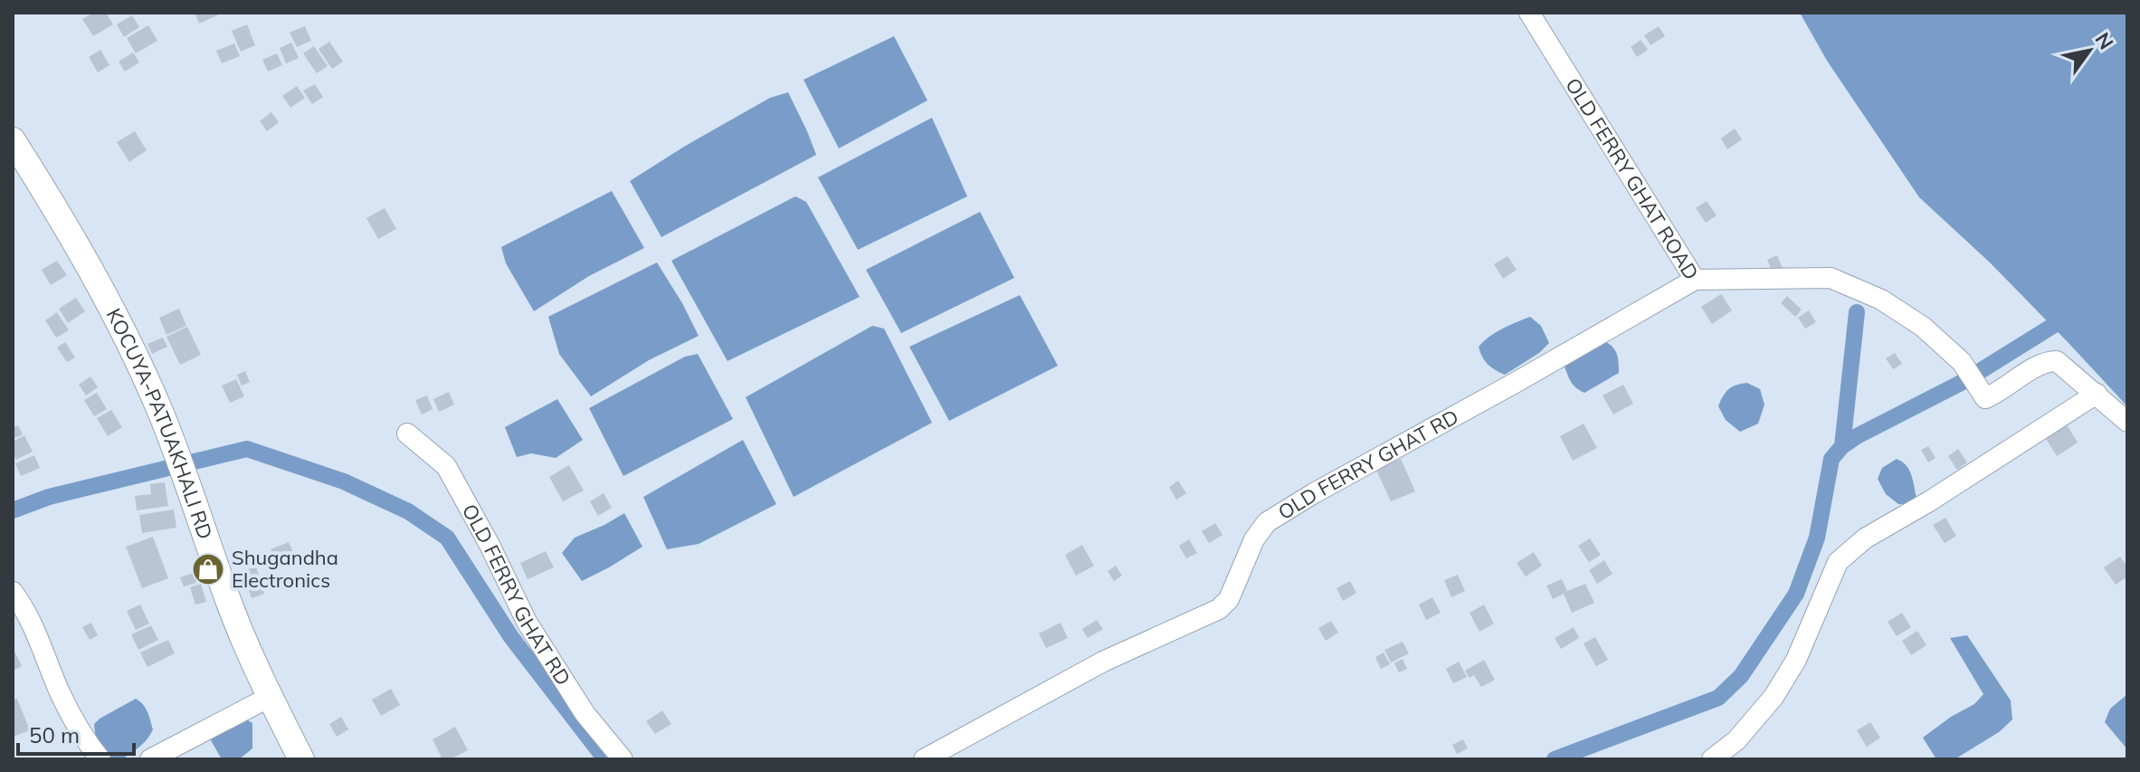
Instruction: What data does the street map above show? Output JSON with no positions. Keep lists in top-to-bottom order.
{
  "streets": {
    "main road": ["KOCUYA-PATUAKHALI RD"],
    "street": ["OLD FERRY GHAT ROAD", "OLD FERRY GHAT RD"]
  },
  "crossings": [
    ["OLD FERRY GHAT ROAD", "OLD FERRY GHAT RD"]
  ],
  "places": {
    "shop": ["Shugandha Electronics"]
  },
  "scale_bar": "50 m",
  "north": "top right"
}
